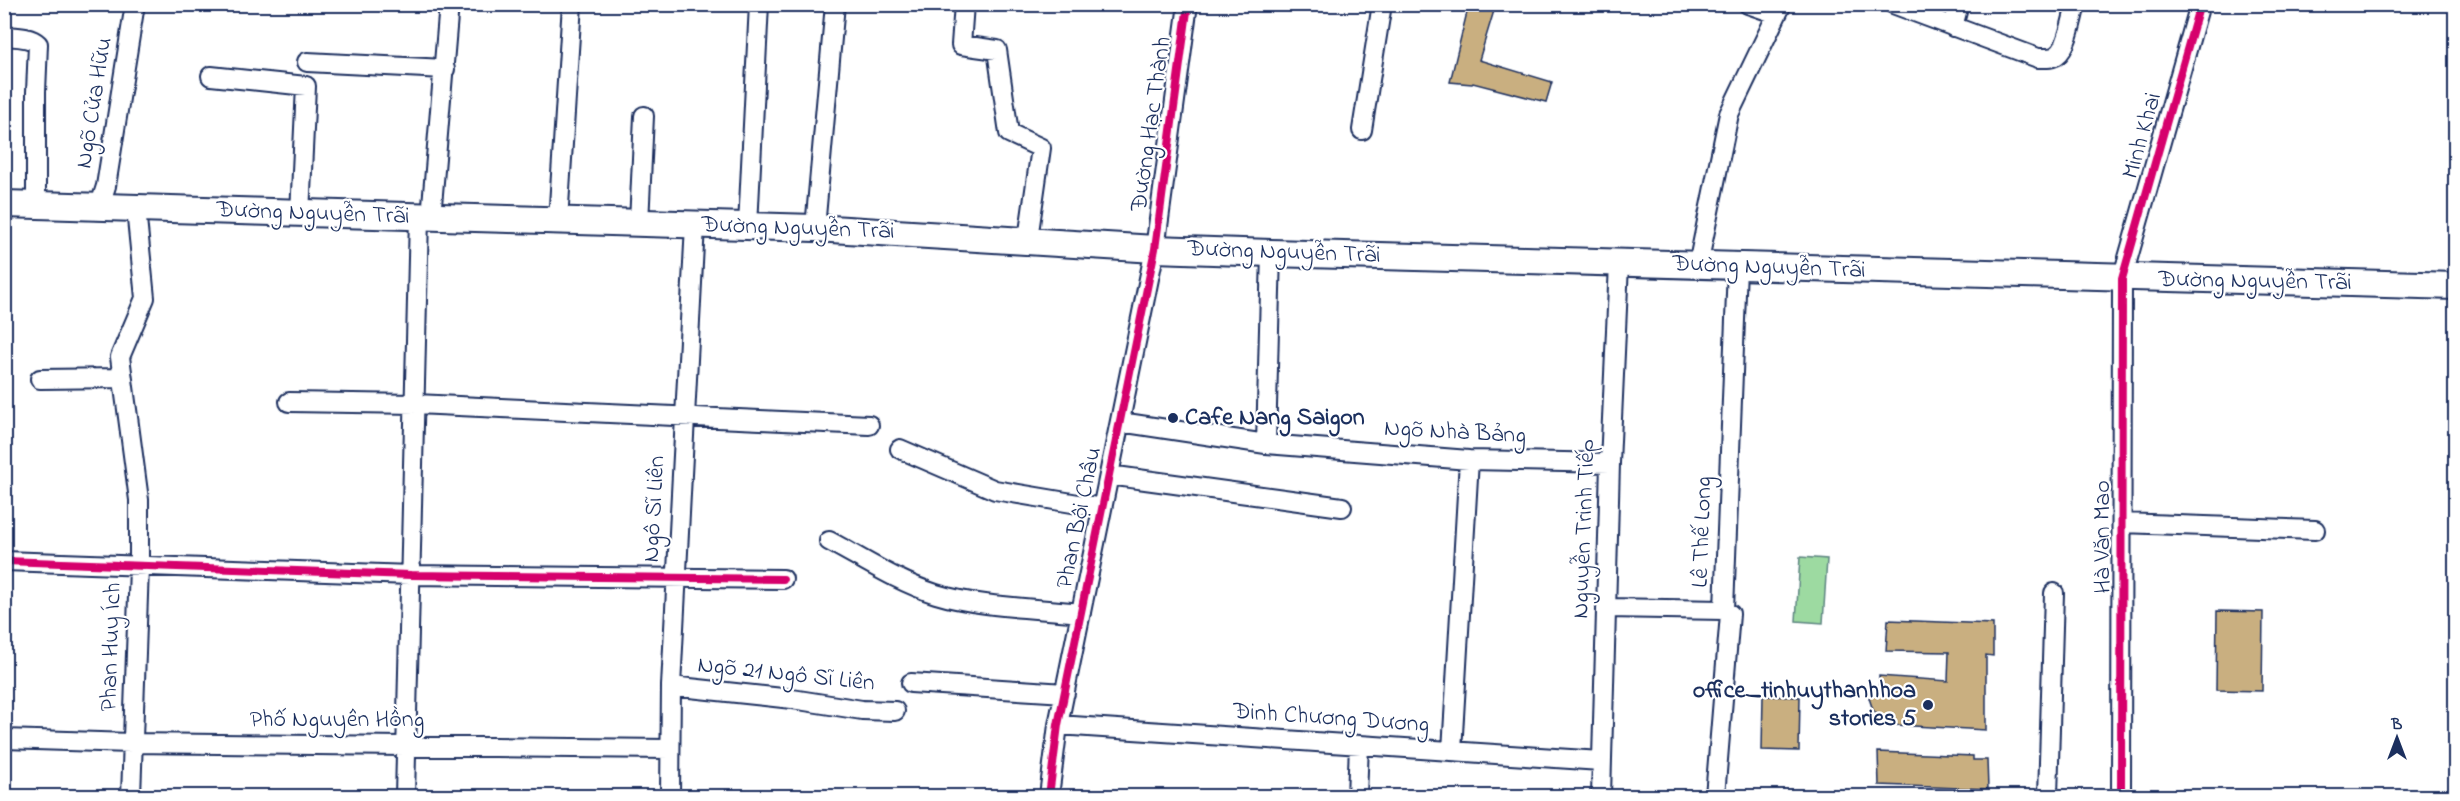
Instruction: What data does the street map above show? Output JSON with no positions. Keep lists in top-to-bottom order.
{
  "streets": {
    "highway": ["Đường Nguyễn Trãi"],
    "street": [
      "Ngõ Cửa Hữu",
      "Đường Hạc Thành",
      "Minh Khai",
      "Ngõ Nhà Bảng",
      "Ngô Sĩ Liên",
      "Phan Bội Châu",
      "Nguyễn Trinh Tiếp",
      "Lê Thế Long",
      "Hà Văn Mao",
      "Phan Huy Ích",
      "Ngõ 21 Ngô Sĩ Liên",
      "Đinh Chương Dương",
      "Phố Nguyên Hồng"
    ]
  },
  "crossings": [
    ["Ngõ Cửa Hữu", "Đường Nguyễn Trãi"],
    ["Đường Hạc Thành", "Đường Nguyễn Trãi"],
    ["Đường Hạc Thành", "Phan Bội Châu"],
    ["Minh Khai", "Đường Nguyễn Trãi"],
    ["Minh Khai", "Hà Văn Mao"],
    ["Đường Nguyễn Trãi", "Ngô Sĩ Liên"],
    ["Đường Nguyễn Trãi", "Phan Bội Châu"],
    ["Đường Nguyễn Trãi", "Nguyễn Trinh Tiếp"],
    ["Đường Nguyễn Trãi", "Lê Thế Long"],
    ["Đường Nguyễn Trãi", "Hà Văn Mao"],
    ["Đường Nguyễn Trãi", "Phan Huy Ích"],
    ["Ngõ Nhà Bảng", "Phan Bội Châu"],
    ["Ngõ Nhà Bảng", "Nguyễn Trinh Tiếp"],
    ["Ngô Sĩ Liên", "Ngõ 21 Ngô Sĩ Liên"],
    ["Ngô Sĩ Liên", "Phố Nguyên Hồng"],
    ["Phan Bội Châu", "Đinh Chương Dương"],
    ["Nguyễn Trinh Tiếp", "Đinh Chương Dương"],
    ["Phan Huy Ích", "Phố Nguyên Hồng"]
  ],
  "places": ["Cafe Nang Saigon", "office_tinhuythanhhoa stories 5"],
  "north": "top"
}
